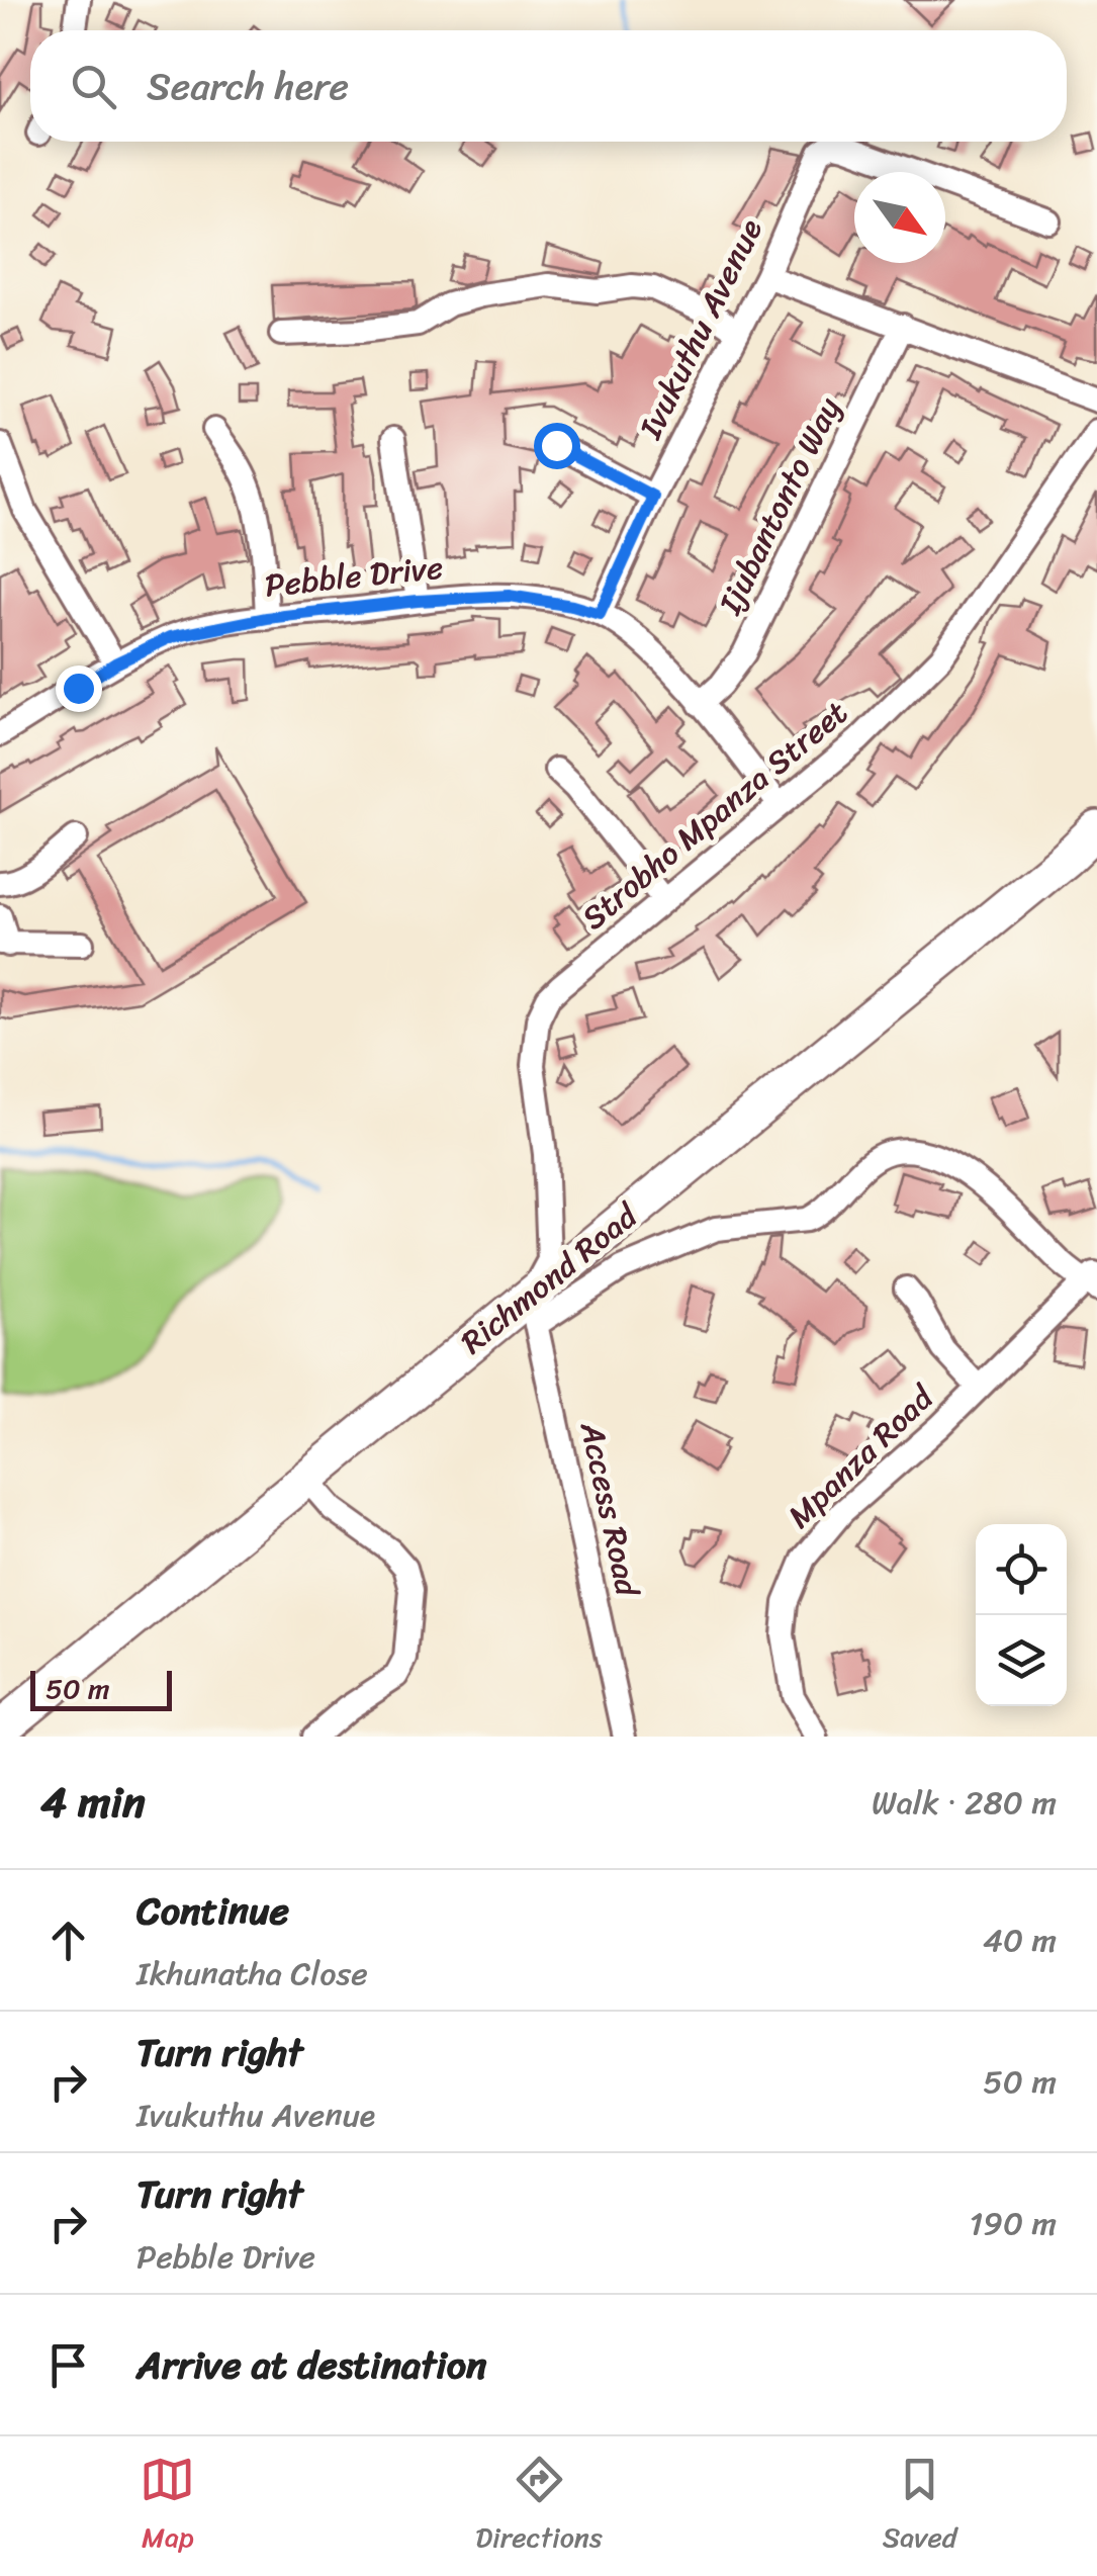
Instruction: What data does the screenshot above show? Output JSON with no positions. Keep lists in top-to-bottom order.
{
  "streets": {
    "highway": ["Richmond Road"],
    "street": [
      "Ivukuthu Avenue",
      "Ijubantonto Way",
      "Pebble Drive",
      "Strobho Mpanza Street",
      "Mpanza Road",
      "Access Road"
    ]
  },
  "crossings": [
    ["Ivukuthu Avenue", "Pebble Drive"],
    ["Ijubantonto Way", "Pebble Drive"],
    ["Pebble Drive", "Strobho Mpanza Street"],
    ["Strobho Mpanza Street", "Richmond Road"],
    ["Strobho Mpanza Street", "Access Road"],
    ["Richmond Road", "Access Road"]
  ],
  "scale_bar": "50 m",
  "north": "bottom right",
  "page": {
    "search": "Search here",
    "scale": "50 m",
    "heading": ["4 min", "Walk · 280 m"],
    "list": [
      ["Continue", "Ikhunatha Close", "40 m"],
      ["Turn right", "Ivukuthu Avenue", "50 m"],
      ["Turn right", "Pebble Drive", "190 m"],
      "Arrive at destination"
    ],
    "nav": ["Map", "Directions", "Saved"]
  }
}
